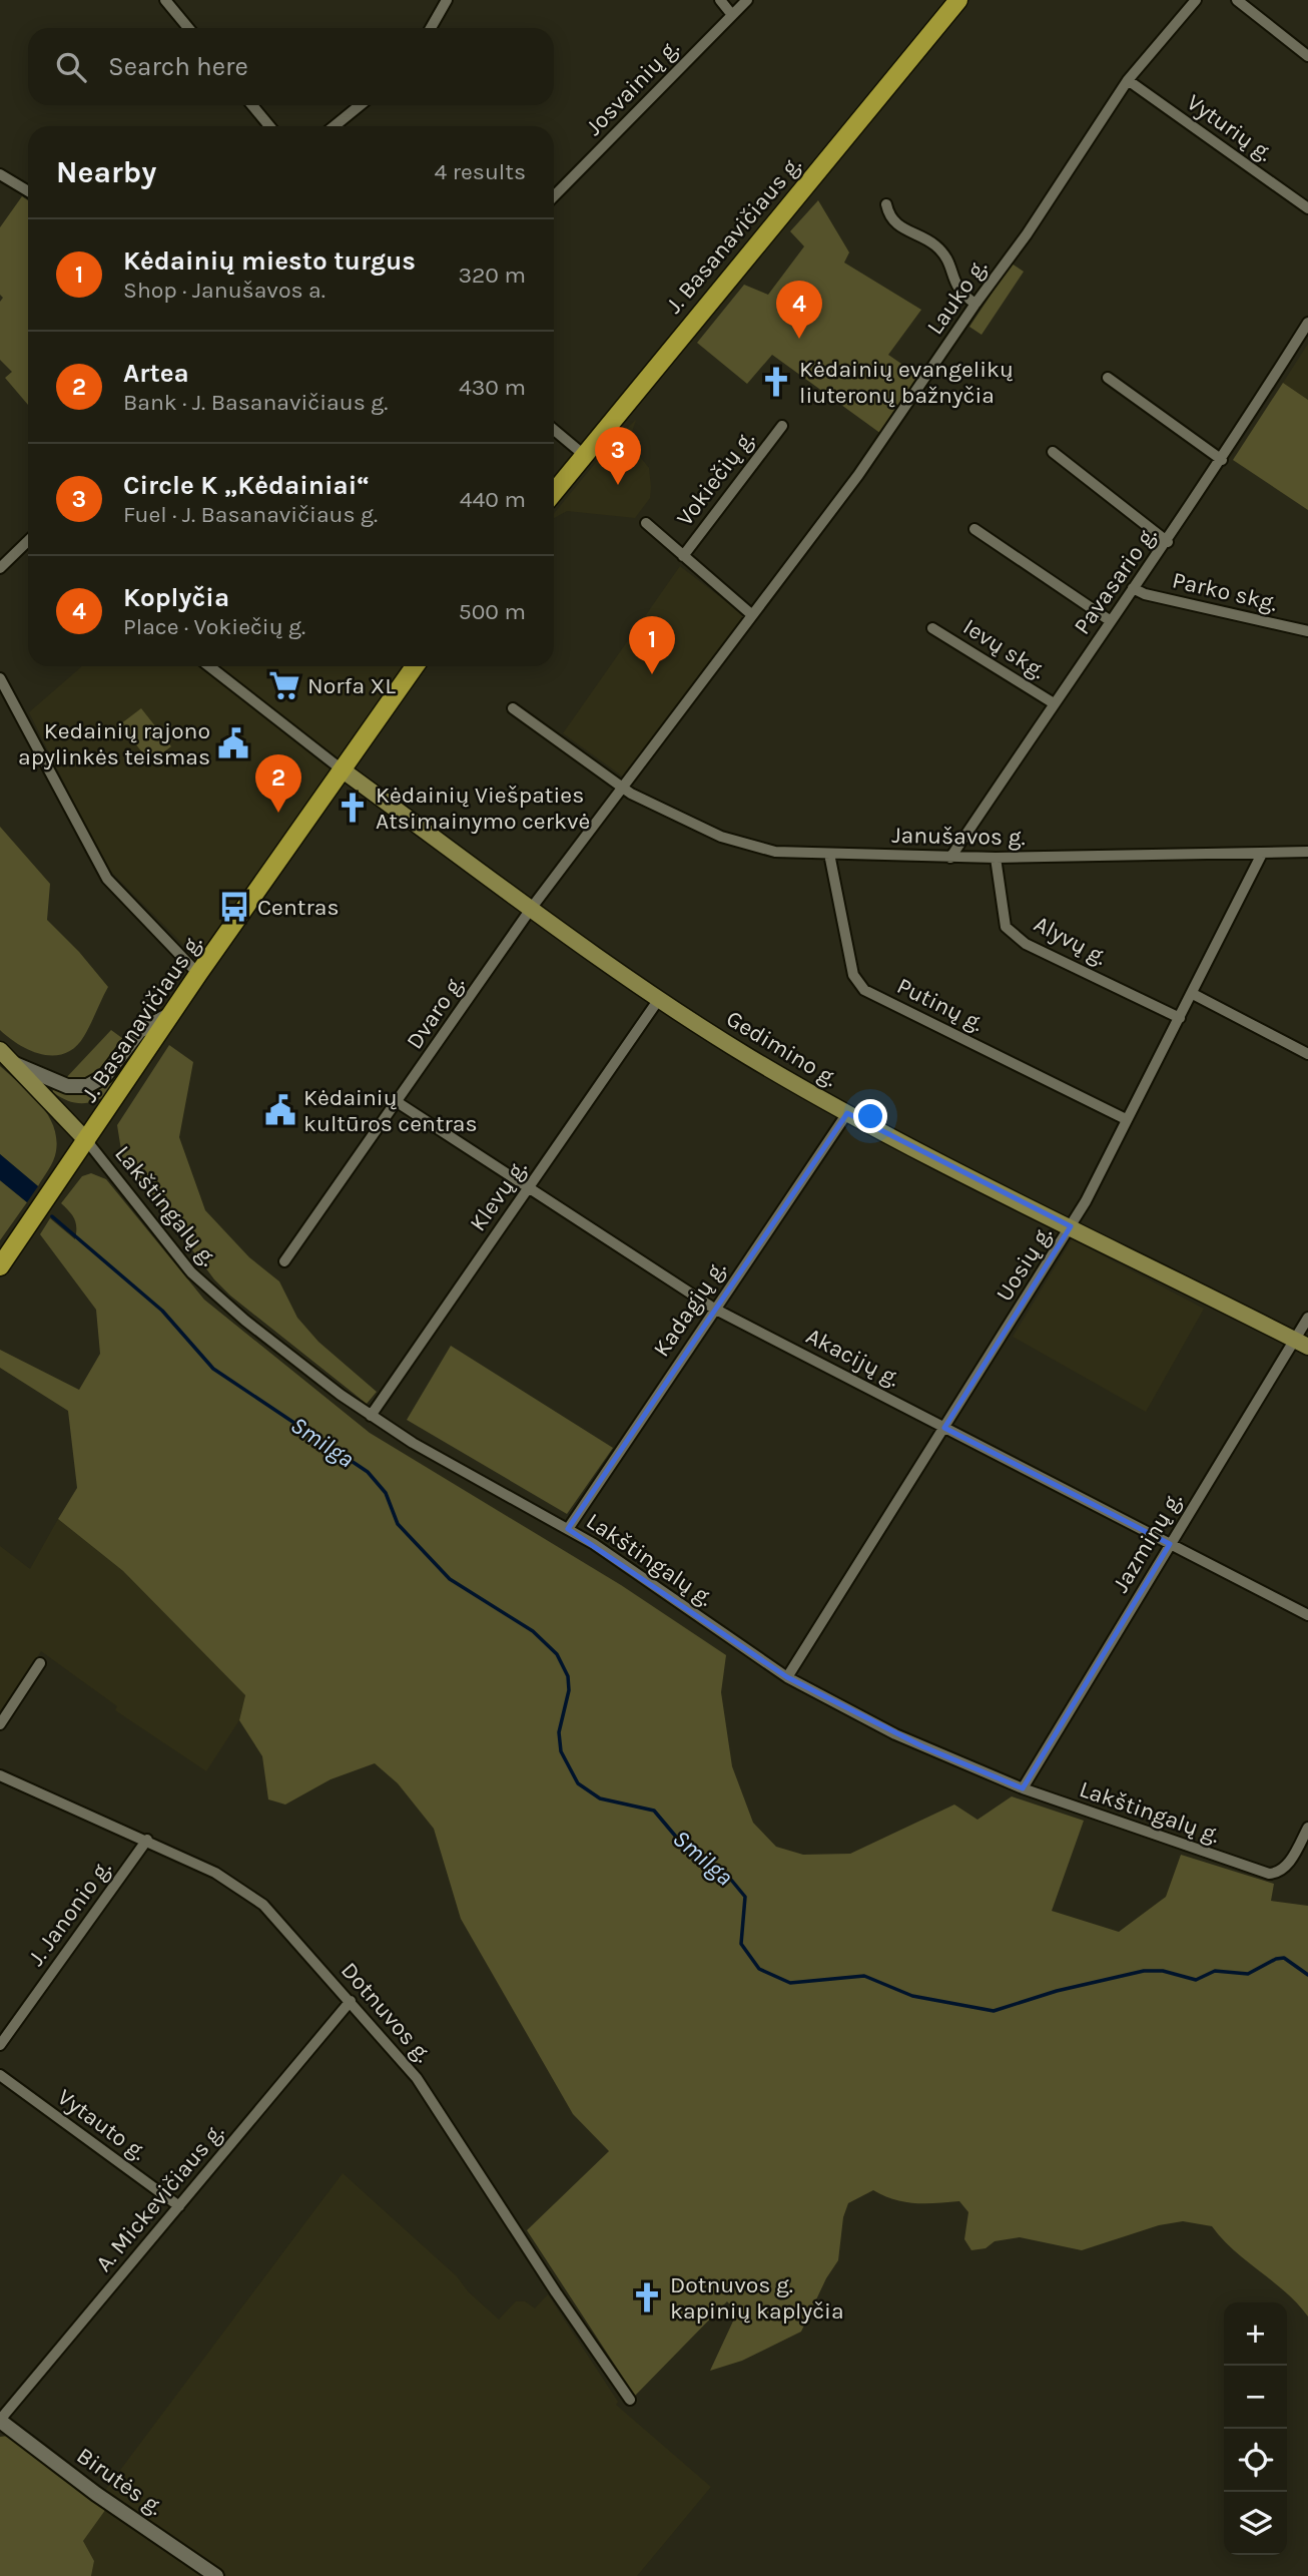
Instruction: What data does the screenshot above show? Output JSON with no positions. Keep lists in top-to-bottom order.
{
  "streets": {
    "main road": ["J. Basanavičiaus g.", "Gedimino g."],
    "street": [
      "Josvainių g.",
      "Vyturių g.",
      "Lauko g.",
      "Vokiečių g.",
      "Pavasario g.",
      "Parko skg.",
      "Ievų skg.",
      "Janušavos g.",
      "Alyvų g.",
      "Putinų g.",
      "Dvaro g.",
      "Klevų g.",
      "Lakštingalų g.",
      "Uosių g.",
      "Kadagių g.",
      "Akacijų g.",
      "Jazminų g.",
      "J. Janonio g.",
      "Dotnuvos g.",
      "Vytauto g.",
      "A. Mickevičiaus g.",
      "Birutės g."
    ]
  },
  "crossings": [
    ["Vyturių g.", "Lauko g."],
    ["J. Basanavičiaus g.", "Gedimino g."],
    ["J. Basanavičiaus g.", "Lakštingalų g."],
    ["Lauko g.", "Janušavos g."],
    ["Lauko g.", "Dvaro g."],
    ["Pavasario g.", "Parko skg."],
    ["Pavasario g.", "Ievų skg."],
    ["Pavasario g.", "Janušavos g."],
    ["Janušavos g.", "Alyvų g."],
    ["Janušavos g.", "Putinų g."],
    ["Janušavos g.", "Dvaro g."],
    ["Janušavos g.", "Uosių g."],
    ["Alyvų g.", "Uosių g."],
    ["Putinų g.", "Uosių g."],
    ["Dvaro g.", "Gedimino g."],
    ["Dvaro g.", "Akacijų g."],
    ["Gedimino g.", "Klevų g."],
    ["Gedimino g.", "Uosių g."],
    ["Gedimino g.", "Kadagių g."],
    ["Gedimino g.", "Jazminų g."],
    ["Klevų g.", "Lakštingalų g."],
    ["Klevų g.", "Akacijų g."],
    ["Lakštingalų g.", "Uosių g."],
    ["Lakštingalų g.", "Kadagių g."],
    ["Lakštingalų g.", "Jazminų g."],
    ["Uosių g.", "Akacijų g."],
    ["Kadagių g.", "Akacijų g."],
    ["Akacijų g.", "Jazminų g."],
    ["J. Janonio g.", "Dotnuvos g."],
    ["Dotnuvos g.", "A. Mickevičiaus g."],
    ["Vytauto g.", "A. Mickevičiaus g."],
    ["A. Mickevičiaus g.", "Birutės g."]
  ],
  "water": ["Smilga"],
  "places": {
    "church": ["Kėdainių evangelikų liuteronų bažnyčia", "Kėdainių Viešpaties Atsimainymo cerkvė", "Dotnuvos g. kapinių kaplyčia"],
    "supermarket": ["Norfa XL"],
    "public building": ["Kedainių rajono apylinkės teismas", "Kėdainių kultūros centras"],
    "bus stop": ["Centras"]
  },
  "page": {
    "search": "Search here",
    "heading": ["Nearby", "4 results"],
    "list": [
      {
        "mark": "1",
        "name": "Kėdainių miesto turgus",
        "note": "Shop · Janušavos a.",
        "value": "320 m"
      },
      {
        "mark": "2",
        "name": "Artea",
        "note": "Bank · J. Basanavičiaus g.",
        "value": "430 m"
      },
      {
        "mark": "3",
        "name": "Circle K „Kėdainiai“",
        "note": "Fuel · J. Basanavičiaus g.",
        "value": "440 m"
      },
      {
        "mark": "4",
        "name": "Koplyčia",
        "note": "Place · Vokiečių g.",
        "value": "500 m"
      }
    ],
    "pins": [
      "4",
      "3",
      "1",
      "2"
    ],
    "map_buttons": ["+", "−"]
  }
}
